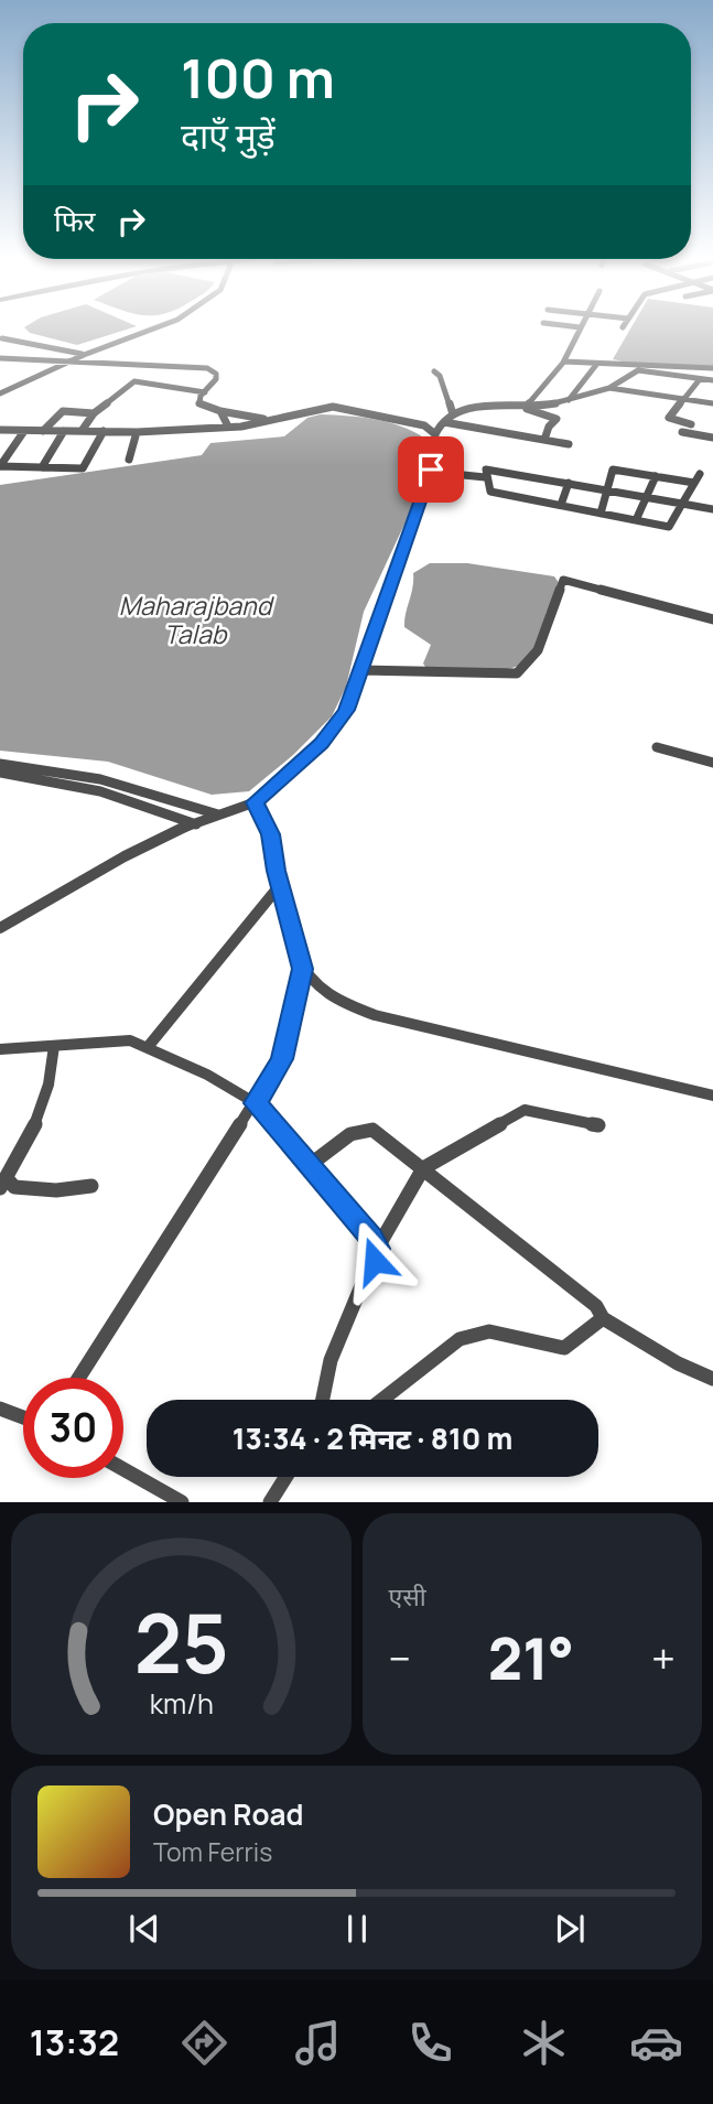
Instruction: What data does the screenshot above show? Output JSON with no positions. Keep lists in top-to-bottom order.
{
  "water": ["Maharajband Talab"],
  "page": {
    "turn": ["100 m", "दाएँ मुड़ें"],
    "then": "फिर",
    "limit": "30",
    "trip": "13:34 · 2 मिनट · 810 m",
    "tile": "एसी",
    "heat": ["−", "21°", "+"],
    "song": ["Open Road", "Tom Ferris"],
    "tabs": "13:32",
    "gauge": ["25", "km/h"]
  }
}
